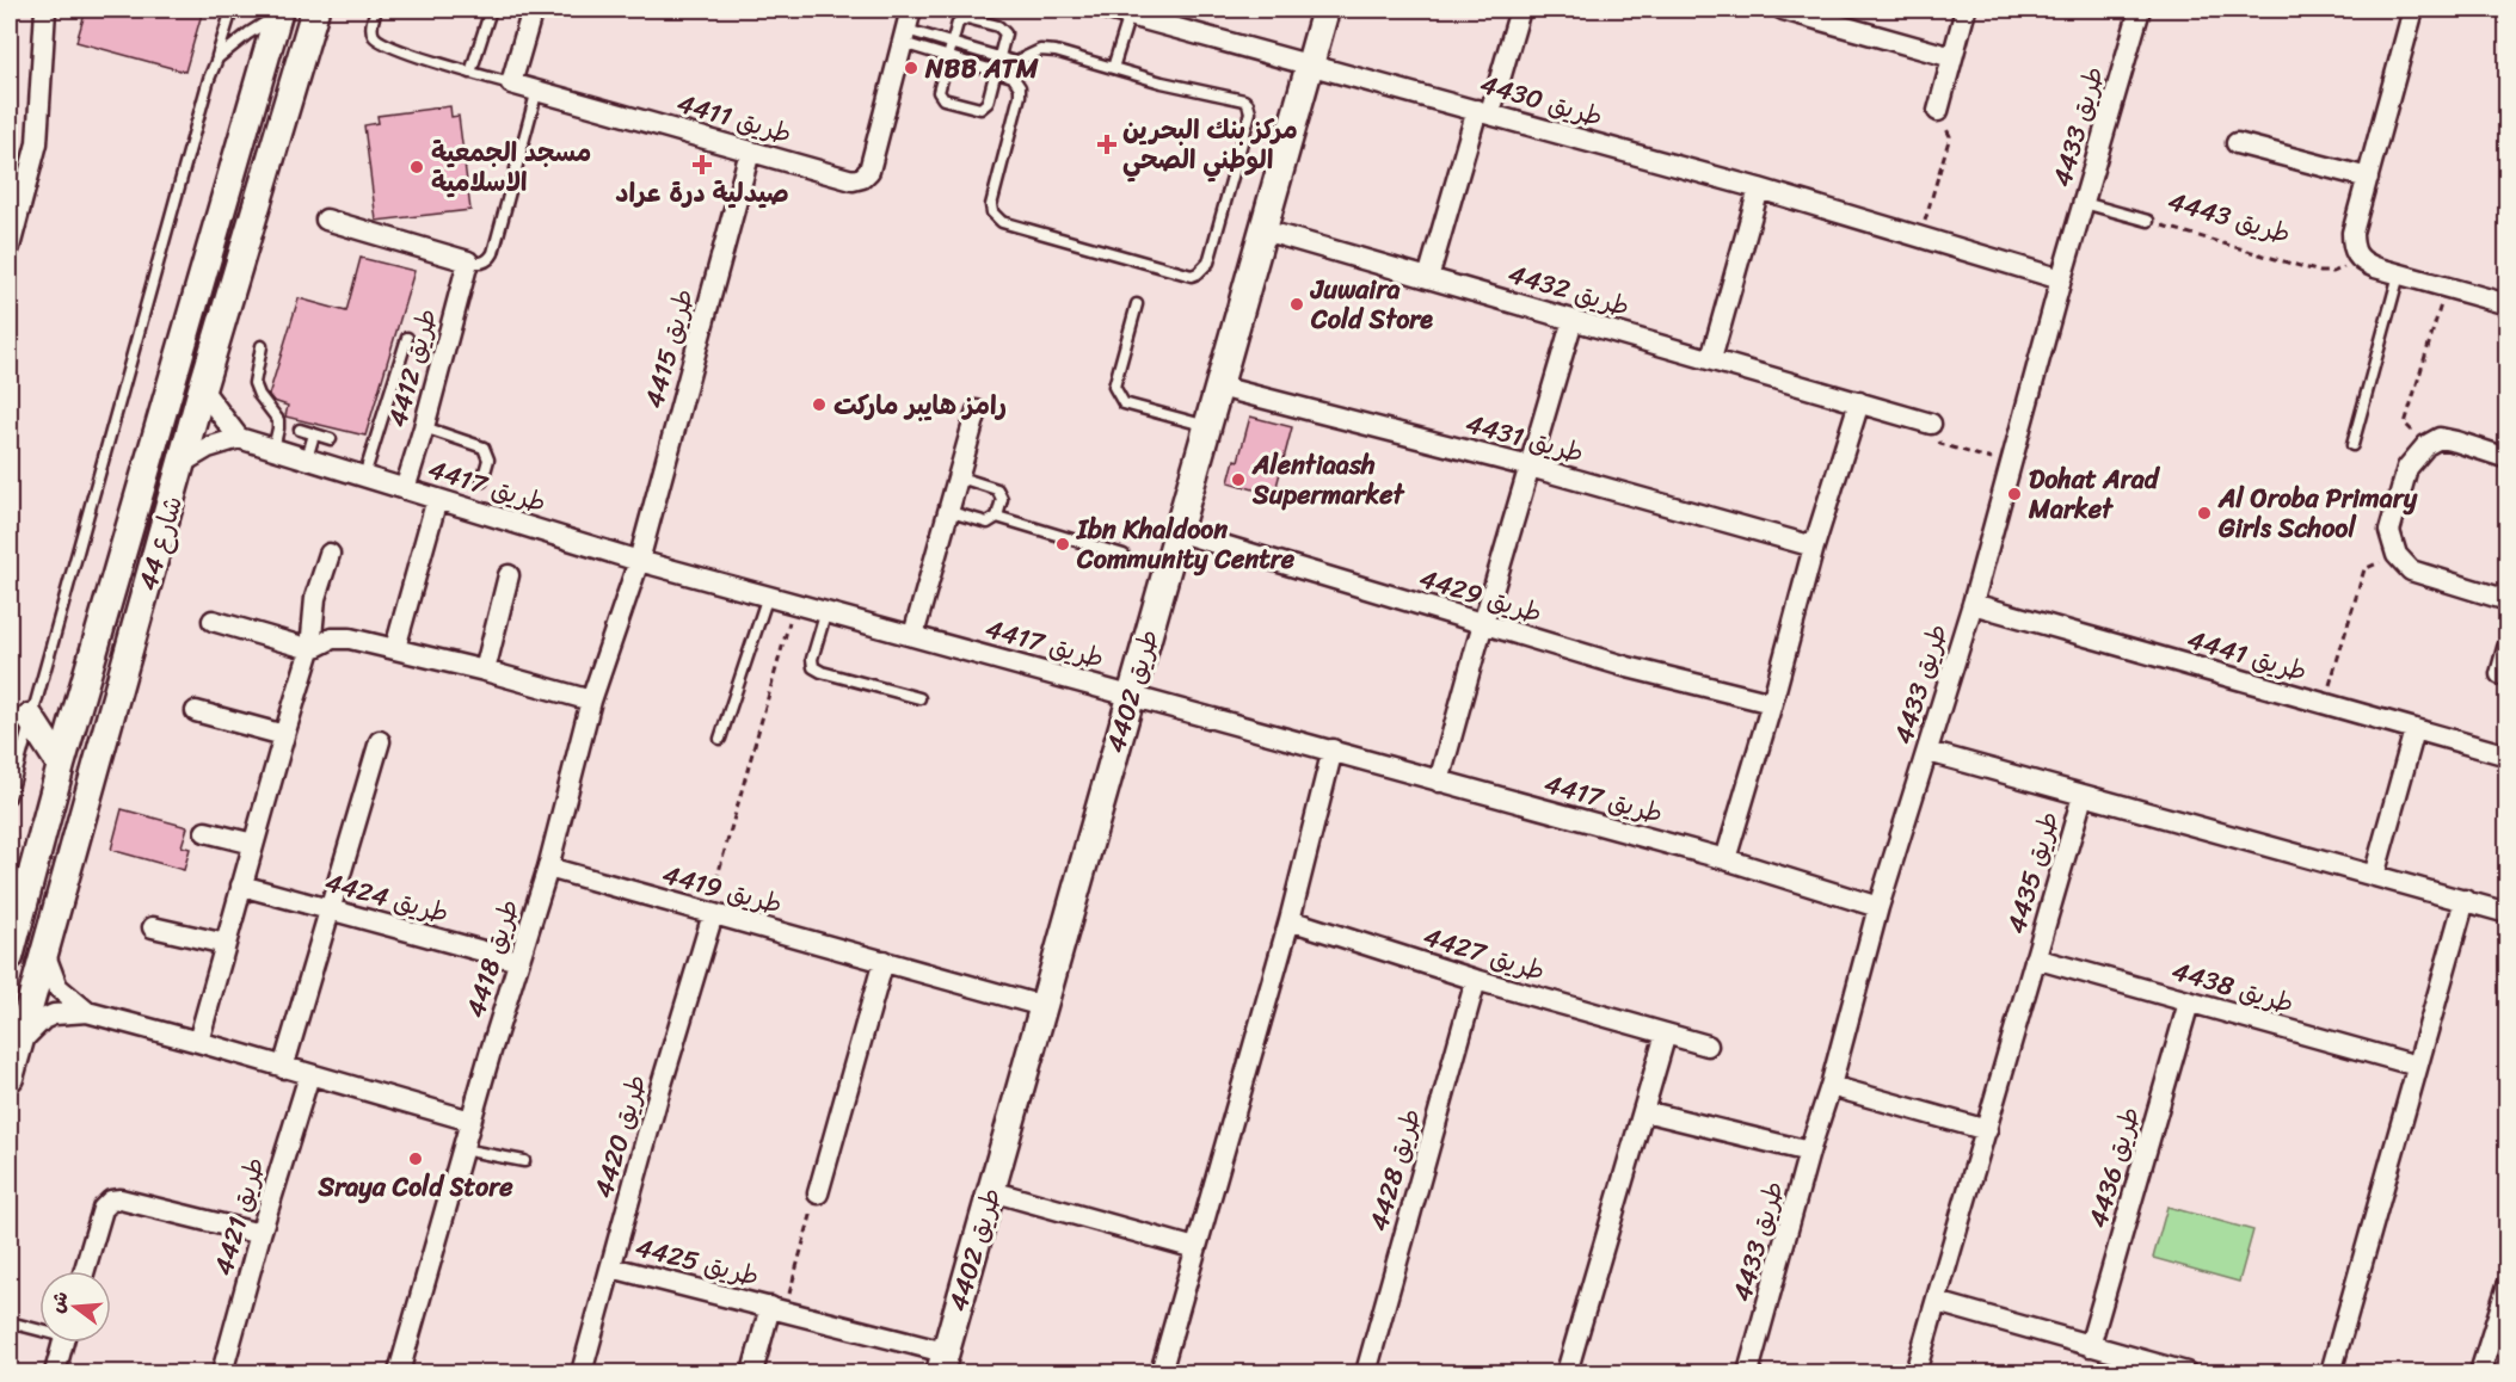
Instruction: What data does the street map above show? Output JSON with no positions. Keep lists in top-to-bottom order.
{
  "streets": {
    "main road": ["شارع 44", "طريق 4402"],
    "street": [
      "طريق 4430",
      "طريق 4411",
      "طريق 4433",
      "طريق 4432",
      "طريق 4415",
      "طريق 4412",
      "طريق 4431",
      "طريق 4417",
      "طريق 4429",
      "طريق 4441",
      "طريق 4435",
      "طريق 4419",
      "طريق 4424",
      "طريق 4427",
      "طريق 4418",
      "طريق 4438",
      "طريق 4420",
      "طريق 4436",
      "طريق 4428",
      "طريق 4421",
      "طريق 4425"
    ],
    "lane": ["طريق 4443"]
  },
  "crossings": [
    ["طريق 4430", "طريق 4433"],
    ["طريق 4430", "طريق 4402"],
    ["طريق 4411", "طريق 4415"],
    ["طريق 4433", "طريق 4443"],
    ["طريق 4433", "طريق 4417"],
    ["طريق 4433", "طريق 4441"],
    ["طريق 4432", "طريق 4402"],
    ["طريق 4415", "طريق 4417"],
    ["طريق 4415", "طريق 4418"],
    ["طريق 4412", "طريق 4417"],
    ["طريق 4431", "طريق 4402"],
    ["طريق 4417", "طريق 4402"],
    ["طريق 4417", "طريق 4418"],
    ["طريق 4429", "طريق 4402"],
    ["طريق 4402", "طريق 4419"],
    ["طريق 4402", "طريق 4425"],
    ["طريق 4435", "طريق 4438"],
    ["طريق 4419", "طريق 4418"],
    ["طريق 4419", "طريق 4420"],
    ["طريق 4424", "طريق 4418"],
    ["طريق 4427", "طريق 4428"],
    ["طريق 4438", "طريق 4436"],
    ["طريق 4420", "طريق 4425"]
  ],
  "places": {
    "other": [
      "NBB ATM",
      "مسجد الجمعية الاسلامية",
      "Juwaira Cold Store",
      "رامز هايبر ماركت",
      "Alentiaash Supermarket",
      "Dohat Arad Market",
      "Al Oroba Primary Girls School",
      "Ibn Khaldoon Community Centre",
      "Sraya Cold Store"
    ],
    "health": ["مركز بنك البحرين الوطني الصحي", "صيدلية درة عراد"]
  },
  "north": "left"
}
